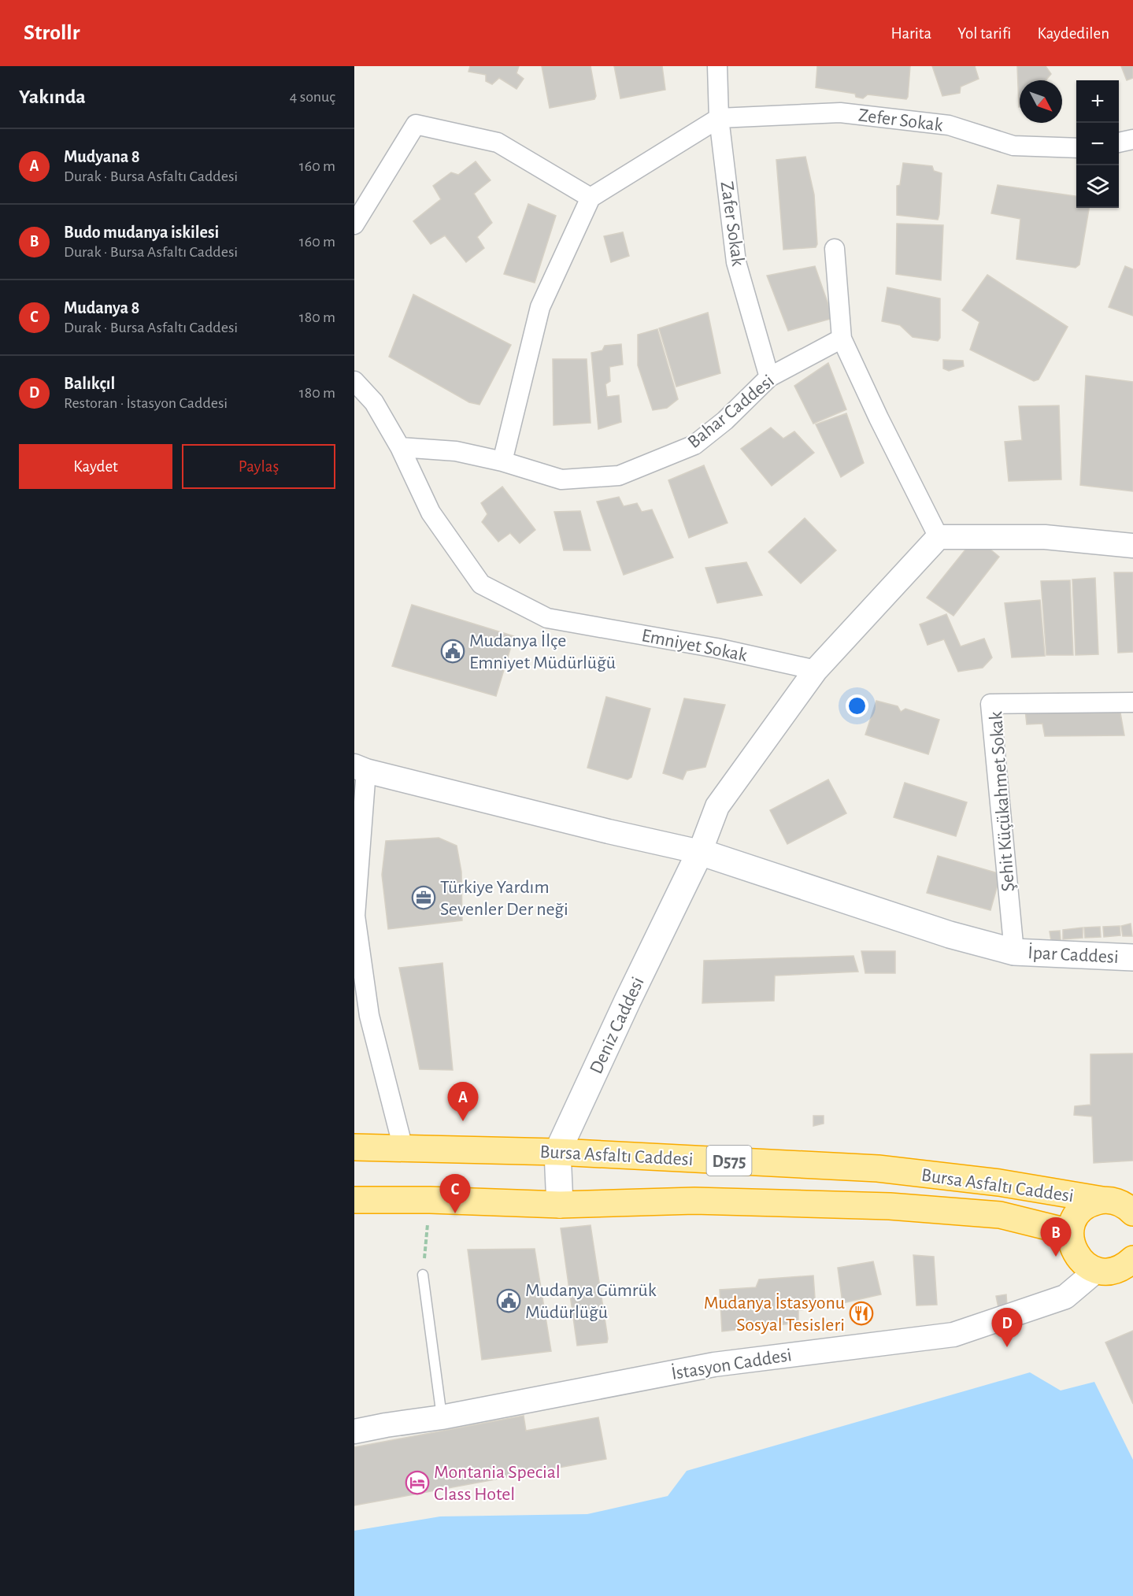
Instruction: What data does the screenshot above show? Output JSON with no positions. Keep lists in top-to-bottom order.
{
  "streets": {
    "highway": ["Bursa Asfaltı Caddesi", "D575"],
    "main road": ["İpar Caddesi", "Deniz Caddesi"],
    "street": [
      "Zefer Sokak",
      "Zafer Sokak",
      "Bahar Caddesi",
      "Emniyet Sokak",
      "Şehit Küçükahmet Sokak",
      "İstasyon Caddesi"
    ]
  },
  "crossings": [
    ["Zefer Sokak", "Zafer Sokak"],
    ["Zafer Sokak", "Bahar Caddesi"],
    ["Bahar Caddesi", "Emniyet Sokak"],
    ["Şehit Küçükahmet Sokak", "İpar Caddesi"],
    ["Deniz Caddesi", "Bursa Asfaltı Caddesi"],
    ["Bursa Asfaltı Caddesi", "D575"]
  ],
  "places": {
    "public building": ["Mudanya İlçe Emniyet Müdürlüğü", "Mudanya Gümrük Müdürlüğü"],
    "office": ["Türkiye Yardım Sevenler Der neği"],
    "restaurant": ["Mudanya İstasyonu Sosyal Tesisleri"],
    "hotel": ["Montania Special Class Hotel"]
  },
  "north": "bottom right",
  "page": {
    "header": "Strollr",
    "nav": ["Harita", "Yol tarifi", "Kaydedilen"],
    "heading": ["Yakında", "4 sonuç"],
    "map_buttons": ["+", "−"],
    "list": [
      {
        "mark": "A",
        "name": "Mudyana 8",
        "note": "Durak · Bursa Asfaltı Caddesi",
        "value": "160 m"
      },
      {
        "mark": "B",
        "name": "Budo mudanya iskilesi",
        "note": "Durak · Bursa Asfaltı Caddesi",
        "value": "160 m"
      },
      {
        "mark": "C",
        "name": "Mudanya 8",
        "note": "Durak · Bursa Asfaltı Caddesi",
        "value": "180 m"
      },
      {
        "mark": "D",
        "name": "Balıkçıl",
        "note": "Restoran · İstasyon Caddesi",
        "value": "180 m"
      }
    ],
    "buttons": ["Kaydet", "Paylaş"],
    "pins": [
      "A",
      "C",
      "B",
      "D"
    ]
  }
}
